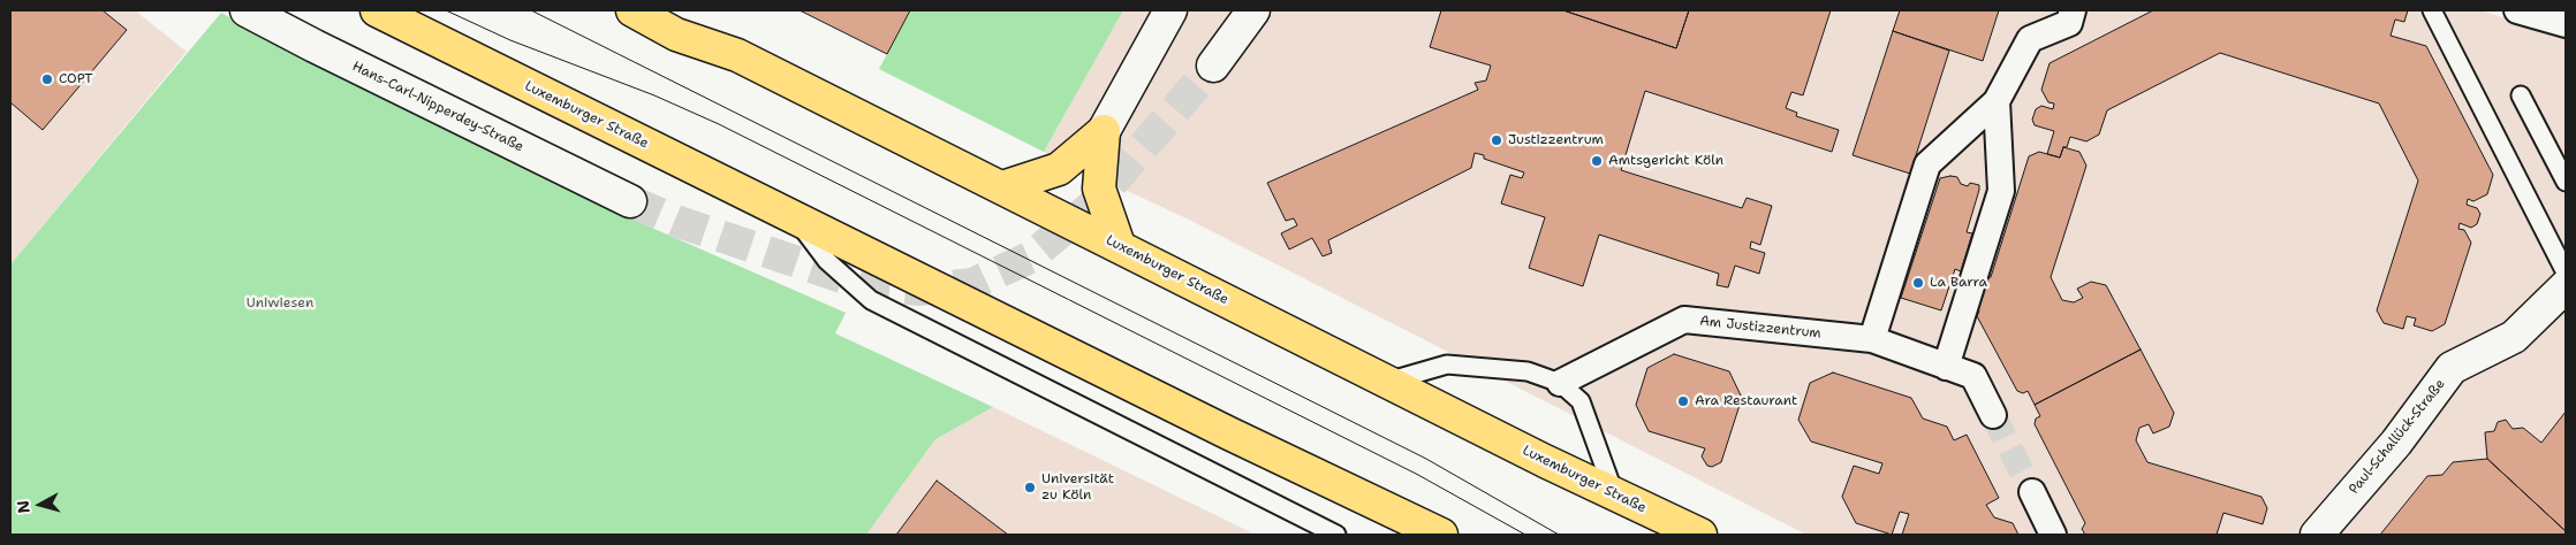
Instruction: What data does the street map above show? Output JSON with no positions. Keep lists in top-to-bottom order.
{
  "streets": {
    "main road": ["Luxemburger Straße"],
    "street": ["Hans-Carl-Nipperdey-Straße", "Am Justizzentrum", "Paul-Schallück-Straße"]
  },
  "parks": ["Uniwiesen"],
  "places": [
    "COPT",
    "Justizzentrum",
    "Amtsgericht Köln",
    "La Barra",
    "Ara Restaurant",
    "Universität zu Köln"
  ],
  "north": "left"
}
